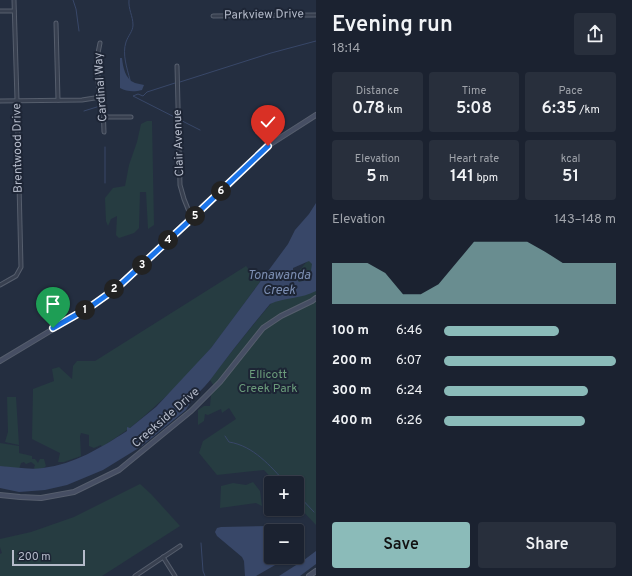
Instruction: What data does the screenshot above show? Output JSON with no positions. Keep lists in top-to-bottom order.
{
  "streets": {
    "street": [
      "Parkview Drive",
      "Cardinal Way",
      "Clair Avenue",
      "Brentwood Drive",
      "Creekside Drive"
    ]
  },
  "water": ["Tonawanda Creek"],
  "parks": ["Ellicott Creek Park"],
  "scale_bar": "200 m",
  "page": {
    "heading": ["Evening run", "18:14"],
    "stats": [
      ["Distance", "0.78 km"],
      ["Time", "5:08"],
      ["Pace", "6:35 /km"],
      ["Elevation", "5 m"],
      ["Heart rate", "141 bpm"],
      ["kcal", "51"]
    ],
    "pins": [
      "6",
      "5",
      "4",
      "3",
      "2",
      "1"
    ],
    "chart": ["Elevation", "143–148 m"],
    "list": [
      {
        "name": "100 m",
        "note": "6:46"
      },
      {
        "name": "200 m",
        "note": "6:07"
      },
      {
        "name": "300 m",
        "note": "6:24"
      },
      {
        "name": "400 m",
        "note": "6:26"
      }
    ],
    "map_buttons": ["+", "−"],
    "buttons": ["Save", "Share"],
    "scale": "200 m"
  }
}
